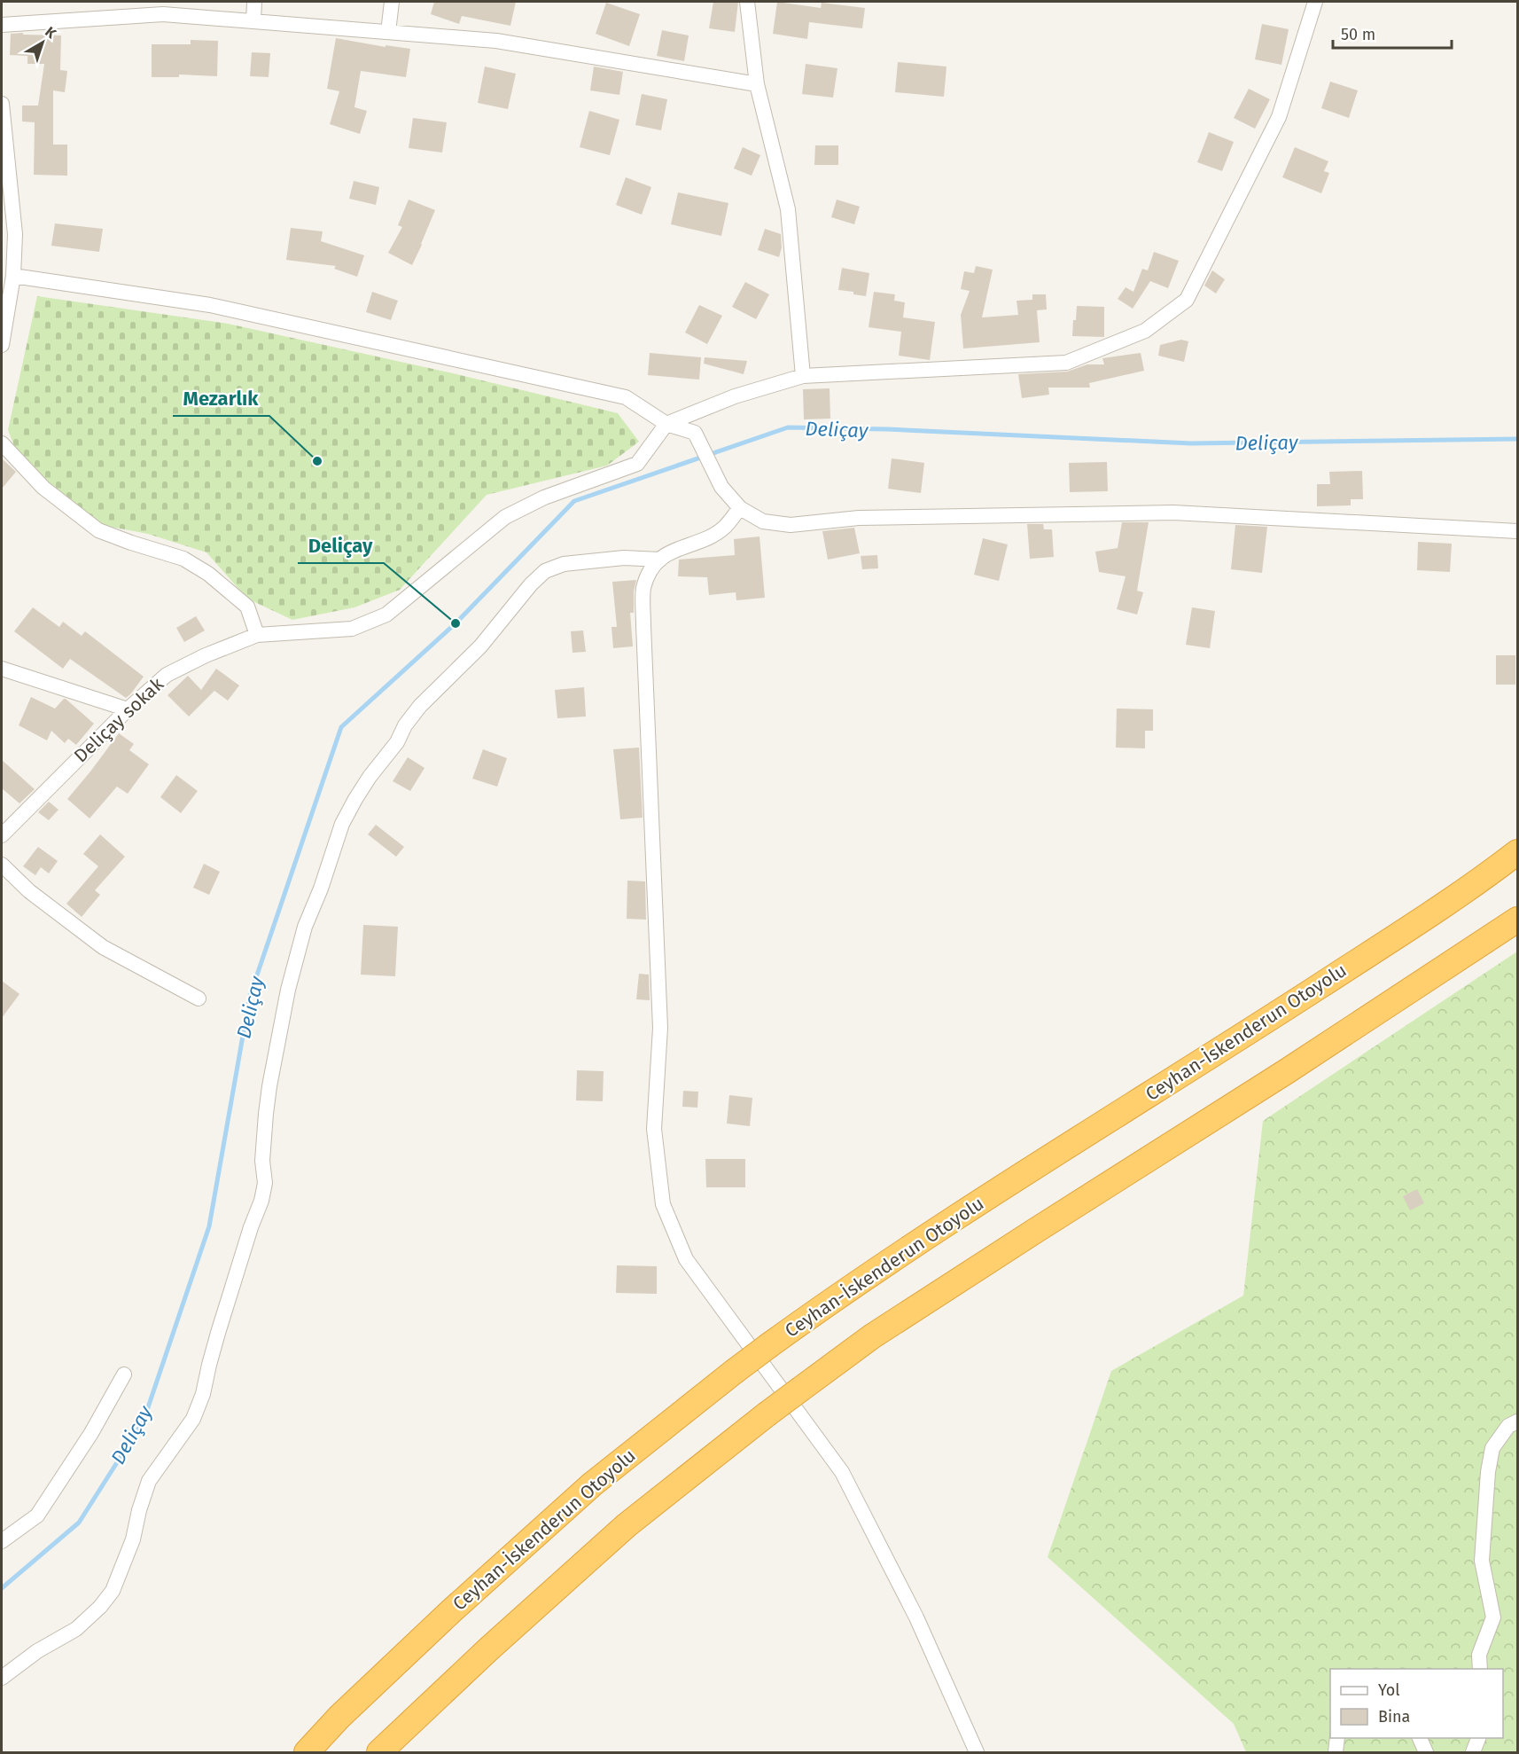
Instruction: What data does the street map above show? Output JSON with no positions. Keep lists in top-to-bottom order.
{
  "streets": {
    "highway": ["Ceyhan-İskenderun Otoyolu"],
    "street": ["Deliçay sokak"]
  },
  "water": ["Deliçay"],
  "places": ["Mezarlık", "Deliçay"],
  "legend": ["Yol", "Bina"],
  "scale_bar": "50 m",
  "north": "top right"
}
